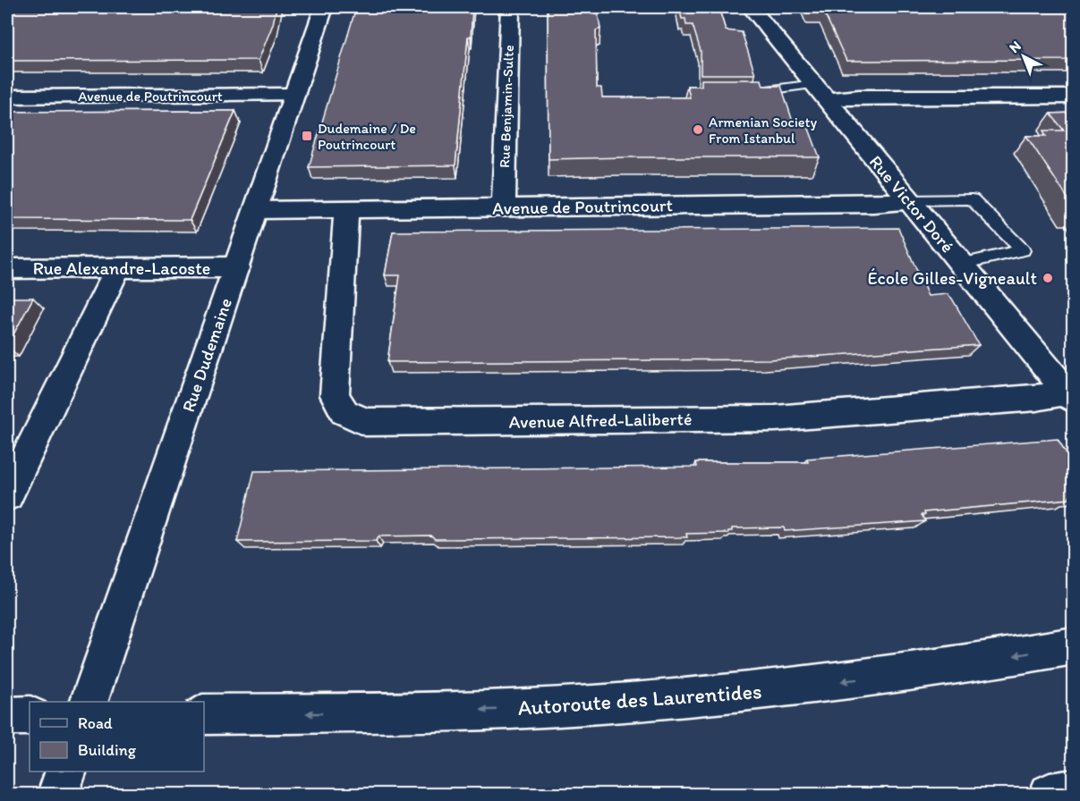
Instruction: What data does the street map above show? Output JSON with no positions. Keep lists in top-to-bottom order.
{
  "streets": {
    "main road": [
      "Avenue de Poutrincourt",
      "Rue Benjamin-Sulte",
      "Rue Victor Doré",
      "Rue Alexandre-Lacoste",
      "Rue Dudemaine",
      "Avenue Alfred-Laliberté",
      "Autoroute des Laurentides"
    ]
  },
  "crossings": [
    ["Avenue de Poutrincourt", "Rue Benjamin-Sulte"],
    ["Avenue de Poutrincourt", "Rue Victor Doré"],
    ["Avenue de Poutrincourt", "Rue Dudemaine"],
    ["Avenue de Poutrincourt", "Avenue Alfred-Laliberté"],
    ["Rue Victor Doré", "Avenue Alfred-Laliberté"],
    ["Rue Alexandre-Lacoste", "Rue Dudemaine"]
  ],
  "one_way": ["Autoroute des Laurentides"],
  "places": {
    "other": ["Armenian Society From Istanbul", "École Gilles-Vigneault"],
    "transit": ["Dudemaine / De Poutrincourt"]
  },
  "legend": ["Road", "Building"],
  "north": "top left"
}
